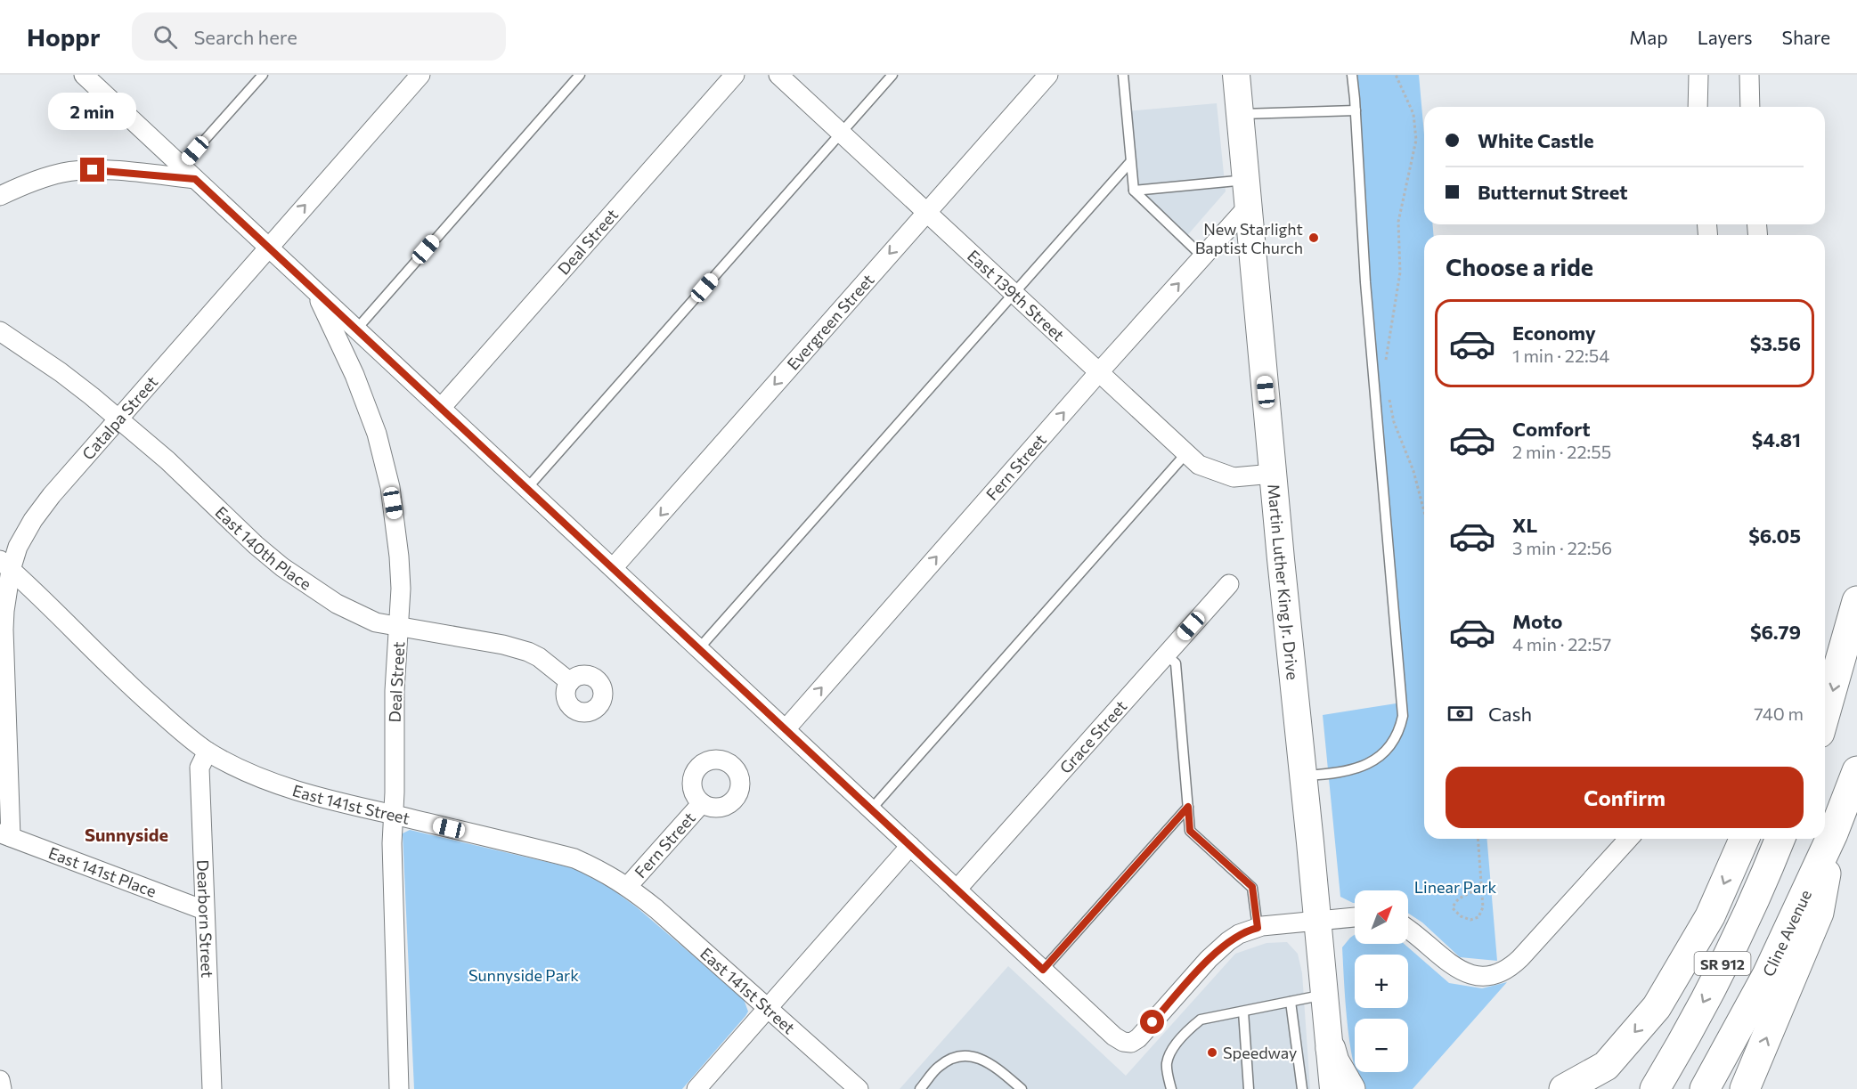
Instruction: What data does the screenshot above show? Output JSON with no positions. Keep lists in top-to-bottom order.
{
  "streets": {
    "highway": ["Cline Avenue", "SR 912"],
    "main road": ["Martin Luther King Jr. Drive"],
    "street": [
      "Deal Street",
      "East 139th Street",
      "Evergreen Street",
      "Catalpa Street",
      "Fern Street",
      "East 140th Place",
      "Grace Street",
      "East 141st Street",
      "East 141st Place",
      "Dearborn Street"
    ]
  },
  "crossings": [
    ["Deal Street", "East 140th Place"],
    ["Deal Street", "East 141st Street"],
    ["East 139th Street", "Evergreen Street"],
    ["East 139th Street", "Fern Street"],
    ["East 139th Street", "Martin Luther King Jr. Drive"],
    ["Catalpa Street", "East 140th Place"],
    ["Catalpa Street", "East 141st Street"],
    ["Catalpa Street", "East 141st Place"],
    ["Fern Street", "Martin Luther King Jr. Drive"],
    ["Fern Street", "East 141st Street"],
    ["East 141st Street", "Dearborn Street"],
    ["East 141st Place", "Dearborn Street"]
  ],
  "one_way": ["Evergreen Street", "Fern Street"],
  "districts": ["Sunnyside"],
  "parks": ["Linear Park", "Sunnyside Park"],
  "places": ["New Starlight Baptist Church", "Speedway"],
  "north": "top right",
  "page": {
    "header": "Hoppr",
    "search": "Search here",
    "nav": ["Map", "Layers", "Share"],
    "bubble": "2 min",
    "banner": ["White Castle", "Butternut Street"],
    "heading": "Choose a ride",
    "list": [
      {
        "name": "Economy",
        "note": "1 min · 22:54",
        "value": "$3.56"
      },
      {
        "name": "Comfort",
        "note": "2 min · 22:55",
        "value": "$4.81"
      },
      {
        "name": "XL",
        "note": "3 min · 22:56",
        "value": "$6.05"
      },
      {
        "name": "Moto",
        "note": "4 min · 22:57",
        "value": "$6.79"
      }
    ],
    "pay": ["Cash", "740 m"],
    "buttons": "Confirm",
    "map_buttons": ["+", "−"]
  }
}
